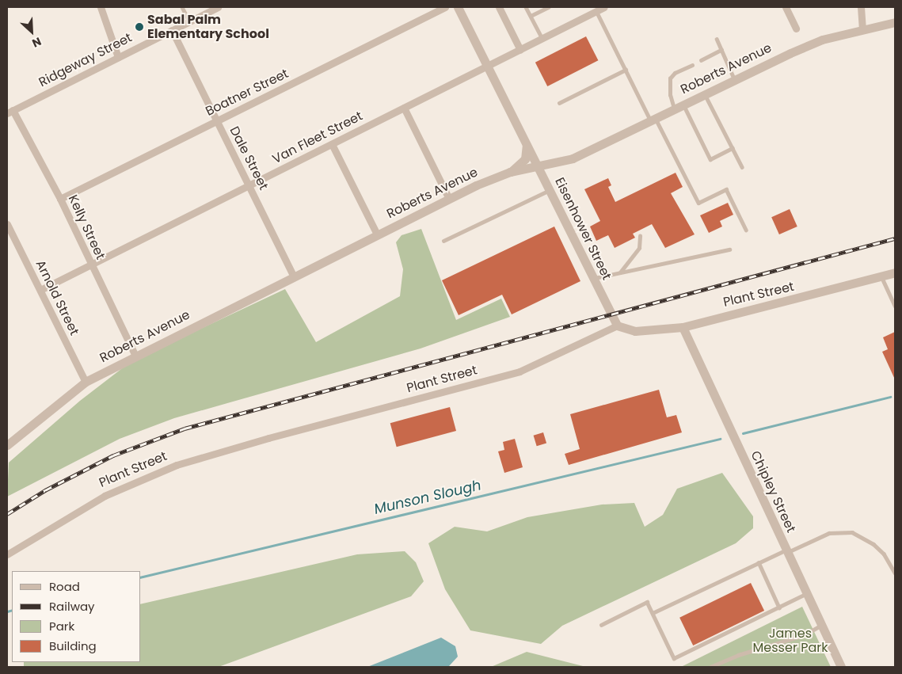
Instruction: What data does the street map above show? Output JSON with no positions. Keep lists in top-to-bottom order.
{
  "streets": {
    "street": [
      "Ridgeway Street",
      "Roberts Avenue",
      "Boatner Street",
      "Van Fleet Street",
      "Dale Street",
      "Kelly Street",
      "Eisenhower Street",
      "Plant Street",
      "Arnold Street",
      "Chipley Street"
    ]
  },
  "crossings": [
    ["Ridgeway Street", "Dale Street"],
    ["Ridgeway Street", "Kelly Street"],
    ["Roberts Avenue", "Dale Street"],
    ["Roberts Avenue", "Kelly Street"],
    ["Roberts Avenue", "Eisenhower Street"],
    ["Roberts Avenue", "Arnold Street"],
    ["Boatner Street", "Dale Street"],
    ["Boatner Street", "Kelly Street"],
    ["Van Fleet Street", "Dale Street"],
    ["Van Fleet Street", "Kelly Street"],
    ["Van Fleet Street", "Eisenhower Street"],
    ["Van Fleet Street", "Arnold Street"],
    ["Eisenhower Street", "Plant Street"],
    ["Plant Street", "Chipley Street"]
  ],
  "water": ["Munson Slough"],
  "parks": ["James Messer Park"],
  "places": ["Sabal Palm Elementary School"],
  "legend": [
    "Road",
    "Railway",
    "Park",
    "Building"
  ],
  "north": "bottom right"
}
